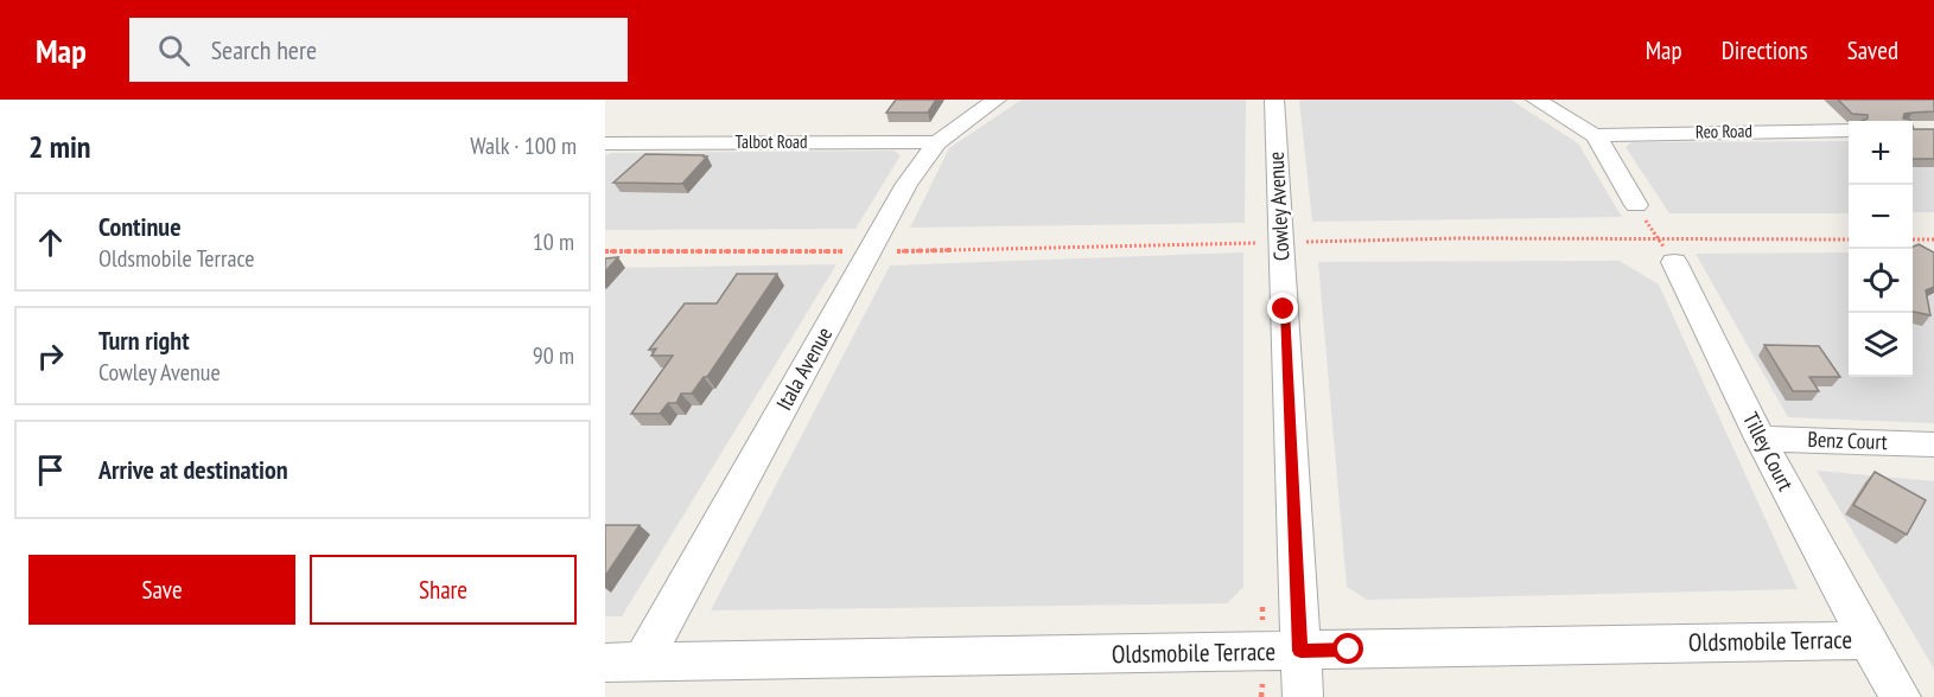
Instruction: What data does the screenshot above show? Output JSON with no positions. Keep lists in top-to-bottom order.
{
  "streets": {
    "street": [
      "Reo Road",
      "Talbot Road",
      "Cowley Avenue",
      "Itala Avenue",
      "Benz Court",
      "Tilley Court",
      "Oldsmobile Terrace"
    ]
  },
  "crossings": [
    ["Talbot Road", "Itala Avenue"],
    ["Cowley Avenue", "Oldsmobile Terrace"],
    ["Itala Avenue", "Oldsmobile Terrace"],
    ["Benz Court", "Tilley Court"],
    ["Tilley Court", "Oldsmobile Terrace"]
  ],
  "page": {
    "header": "Map",
    "search": "Search here",
    "nav": ["Map", "Directions", "Saved"],
    "heading": ["2 min", "Walk · 100 m"],
    "map_buttons": ["+", "−"],
    "list": [
      ["Continue", "Oldsmobile Terrace", "10 m"],
      ["Turn right", "Cowley Avenue", "90 m"],
      "Arrive at destination"
    ],
    "buttons": ["Save", "Share"]
  }
}
